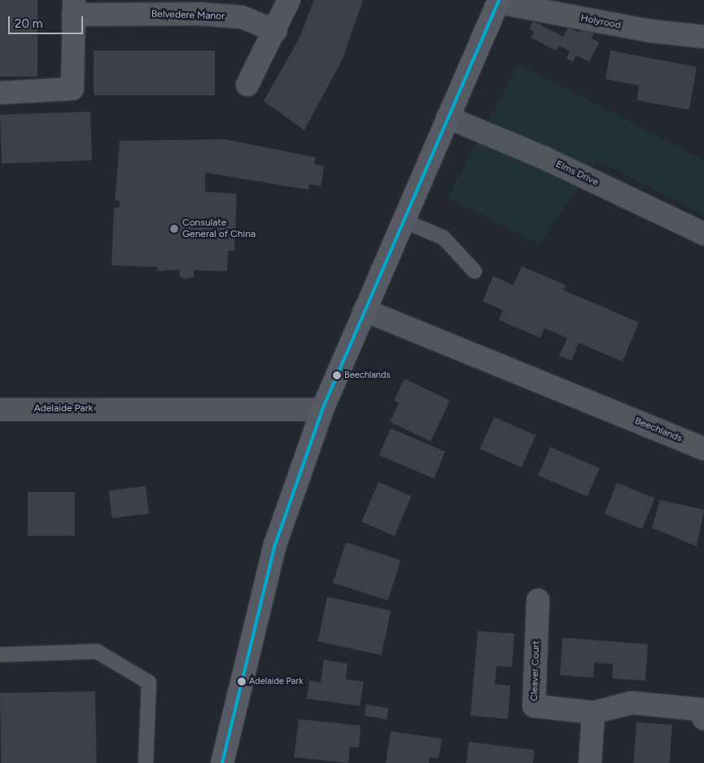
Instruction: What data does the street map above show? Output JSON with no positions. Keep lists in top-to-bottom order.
{
  "streets": {
    "street": [
      "Belvedere Manor",
      "Holyrood",
      "Elms Drive",
      "Adelaide Park",
      "Beechlands",
      "Cleaver Court"
    ]
  },
  "places": ["Consulate General of China", "Beechlands", "Adelaide Park"],
  "scale_bar": "20 m"
}
